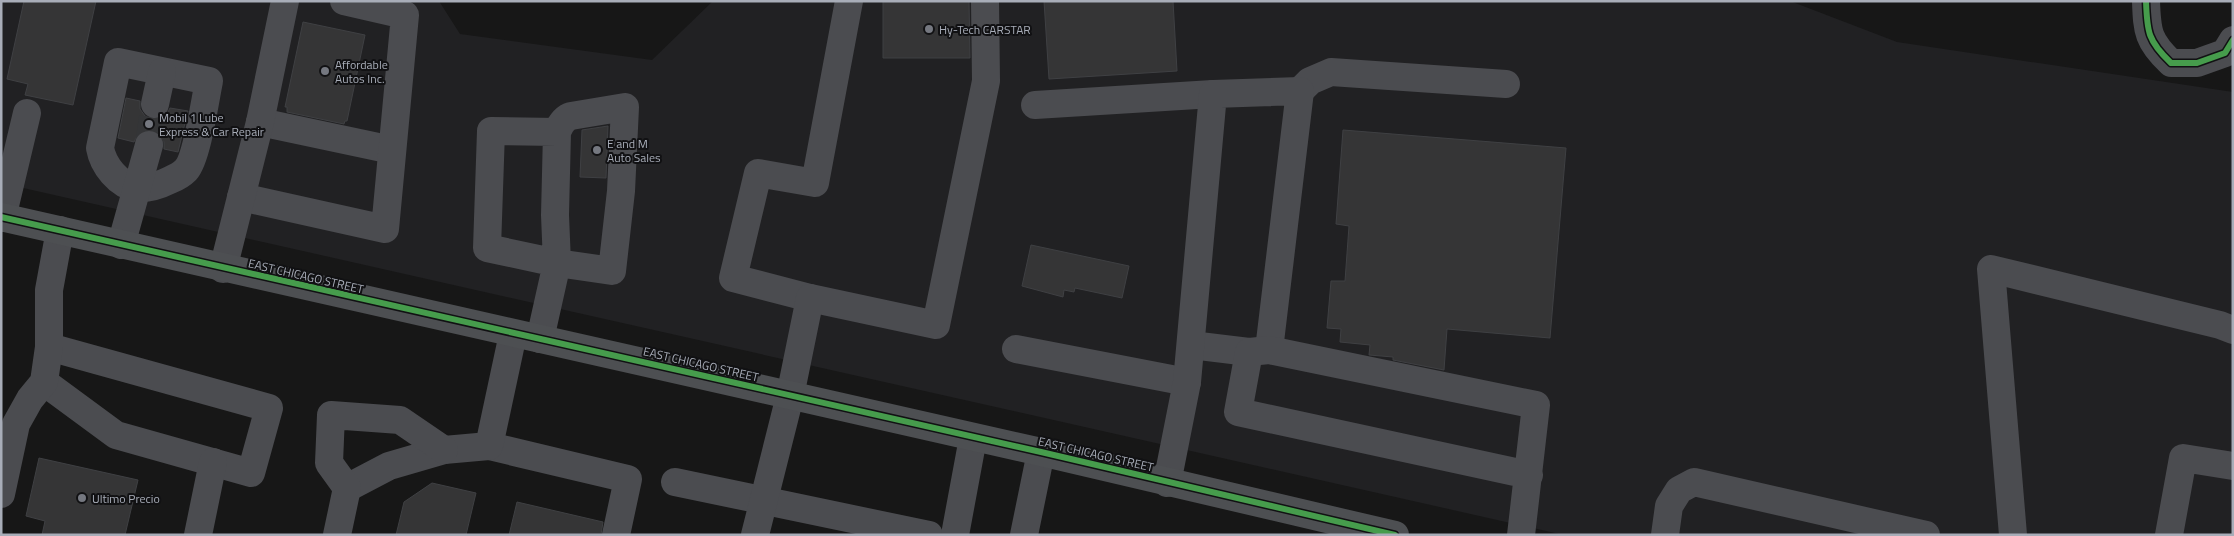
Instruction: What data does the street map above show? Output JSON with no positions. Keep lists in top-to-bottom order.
{
  "streets": {
    "main road": ["EAST CHICAGO STREET"]
  },
  "places": [
    "Hy-Tech CARSTAR",
    "Affordable Autos Inc.",
    "Mobil 1 Lube Express & Car Repair",
    "E and M Auto Sales",
    "Ultimo Precio"
  ]
}
